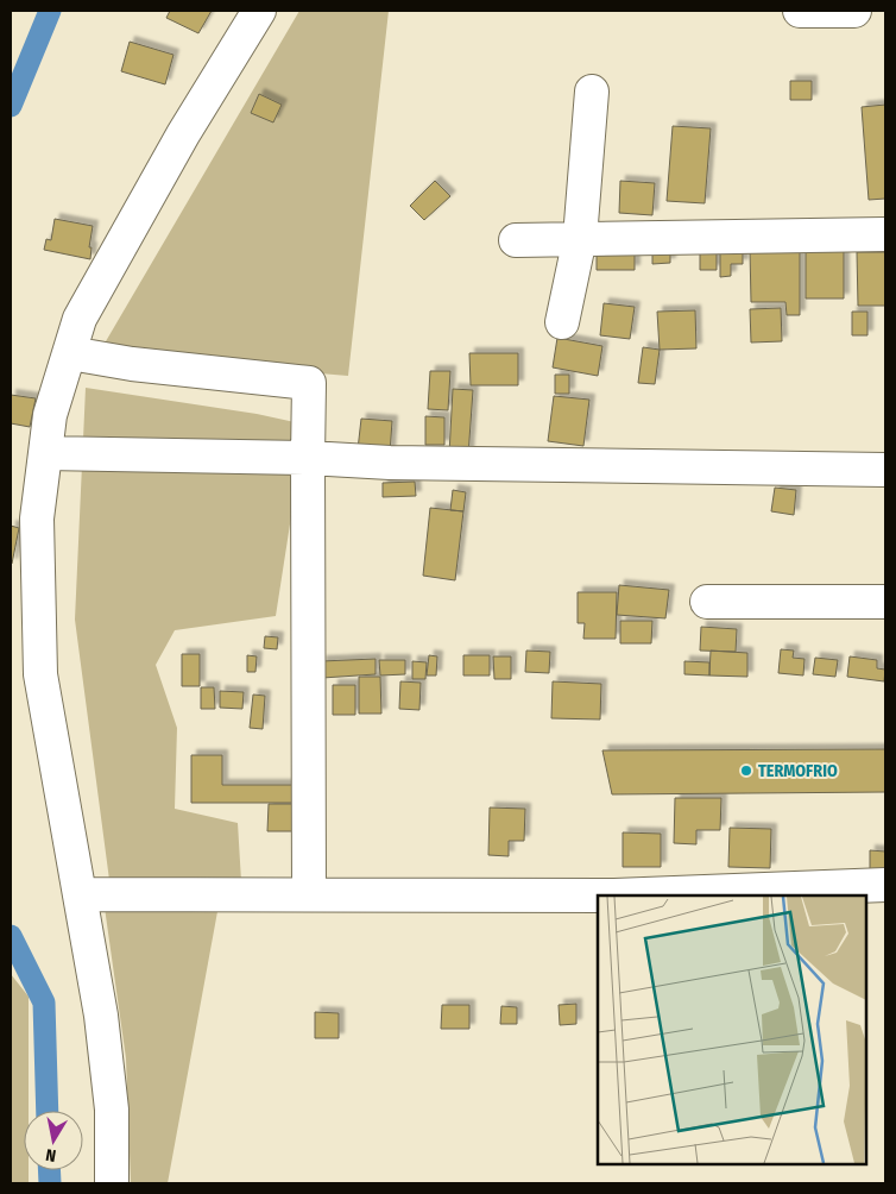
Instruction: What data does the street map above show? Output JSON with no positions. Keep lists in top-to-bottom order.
{
  "places": ["TERMOFRIO"],
  "north": "bottom"
}
